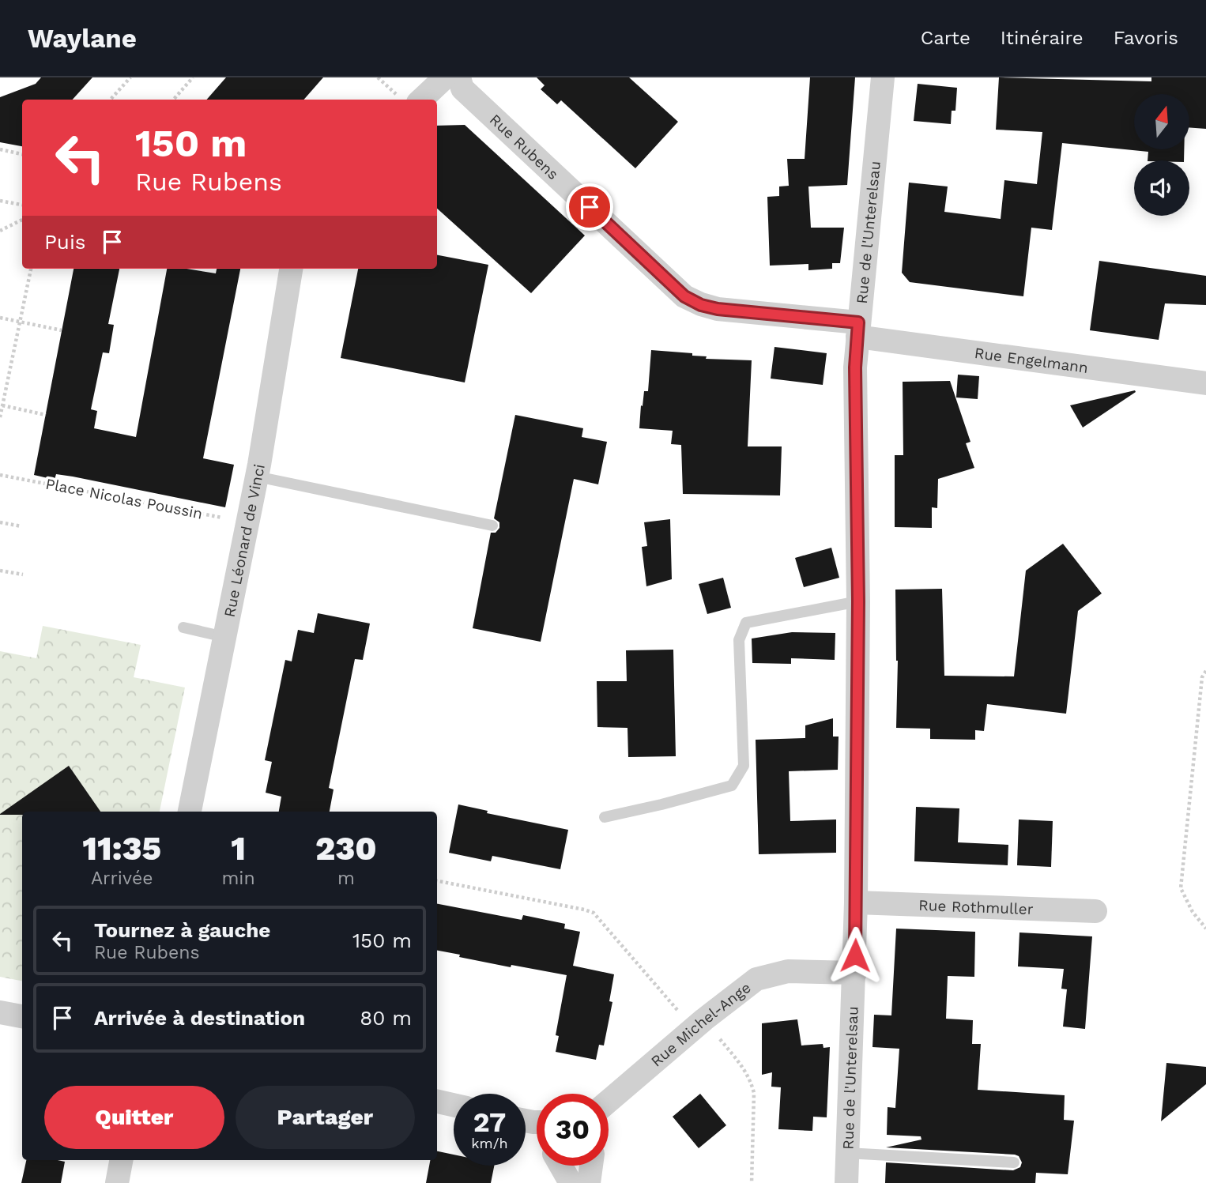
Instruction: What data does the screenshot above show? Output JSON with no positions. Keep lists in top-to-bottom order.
{
  "streets": {
    "street": [
      "Rue Rubens",
      "Rue de l'Unterelsau",
      "Rue Engelmann",
      "Rue Léonard de Vinci",
      "Rue Rothmuller",
      "Rue Michel-Ange"
    ],
    "path": ["Place Nicolas Poussin"]
  },
  "crossings": [
    ["Rue Rubens", "Rue de l'Unterelsau"],
    ["Rue Rubens", "Rue Engelmann"],
    ["Rue de l'Unterelsau", "Rue Engelmann"],
    ["Rue de l'Unterelsau", "Rue Rothmuller"],
    ["Rue de l'Unterelsau", "Rue Michel-Ange"],
    ["Place Nicolas Poussin", "Rue Léonard de Vinci"]
  ],
  "north": "top",
  "page": {
    "header": "Waylane",
    "nav": ["Carte", "Itinéraire", "Favoris"],
    "turn": ["150 m", "Rue Rubens"],
    "then": "Puis",
    "eta": [
      "11:35",
      "Arrivée",
      "1",
      "min",
      "230",
      "m"
    ],
    "list": [
      {
        "name": "Tournez à gauche",
        "note": "Rue Rubens",
        "value": "150 m"
      },
      {
        "name": "Arrivée à destination",
        "value": "80 m"
      }
    ],
    "buttons": ["Quitter", "Partager"],
    "speed": "27 km/h",
    "limit": "30"
  }
}
